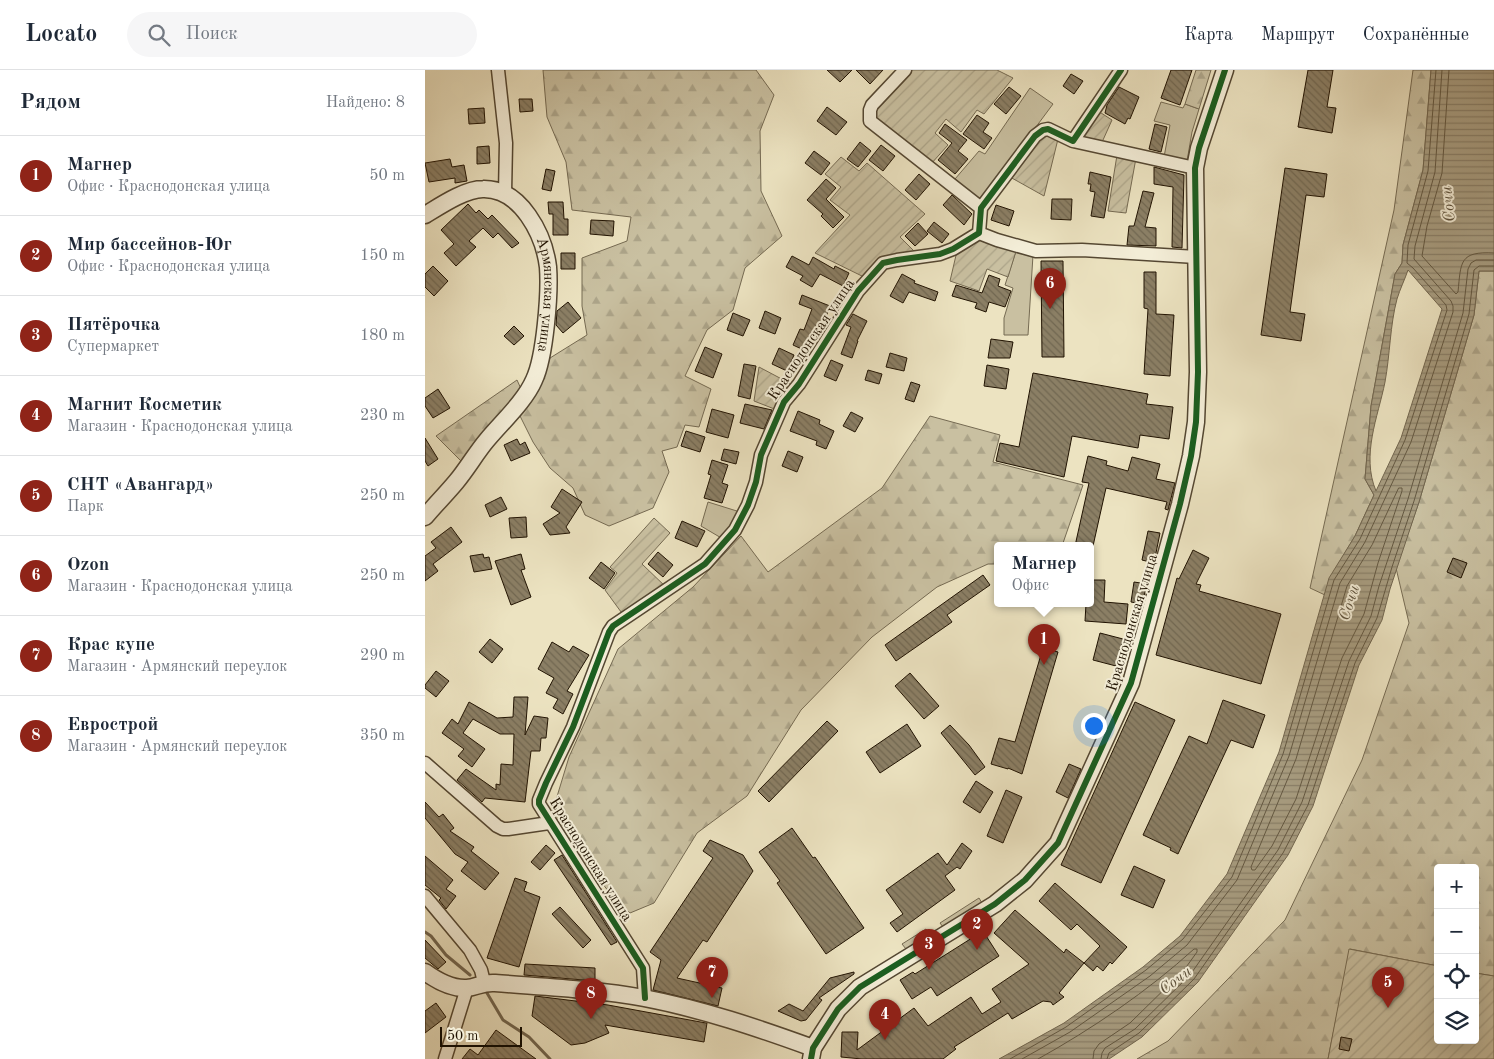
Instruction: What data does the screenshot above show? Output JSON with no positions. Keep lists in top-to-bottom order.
{
  "streets": {
    "street": ["Армянская улица", "Краснодонская улица"]
  },
  "water": ["Сочи"],
  "scale_bar": "50 m",
  "page": {
    "header": "Locato",
    "search": "Поиск",
    "nav": ["Карта", "Маршрут", "Сохранённые"],
    "heading": ["Рядом", "Найдено: 8"],
    "list": [
      {
        "mark": "1",
        "name": "Магнер",
        "note": "Офис · Краснодонская улица",
        "value": "50 m"
      },
      {
        "mark": "2",
        "name": "Мир бассейнов-Юг",
        "note": "Офис · Краснодонская улица",
        "value": "150 m"
      },
      {
        "mark": "3",
        "name": "Пятёрочка",
        "note": "Супермаркет",
        "value": "180 m"
      },
      {
        "mark": "4",
        "name": "Магнит Косметик",
        "note": "Магазин · Краснодонская улица",
        "value": "230 m"
      },
      {
        "mark": "5",
        "name": "СНТ «Авангард»",
        "note": "Парк",
        "value": "250 m"
      },
      {
        "mark": "6",
        "name": "Ozon",
        "note": "Магазин · Краснодонская улица",
        "value": "250 m"
      },
      {
        "mark": "7",
        "name": "Крас купе",
        "note": "Магазин · Армянский переулок",
        "value": "290 m"
      },
      {
        "mark": "8",
        "name": "Еврострой",
        "note": "Магазин · Армянский переулок",
        "value": "350 m"
      }
    ],
    "pins": [
      "6",
      "1",
      "2",
      "3",
      "7",
      "5",
      "8",
      "4"
    ],
    "popup": ["Магнер", "Офис"],
    "map_buttons": ["+", "−"],
    "scale": "50 m"
  }
}
